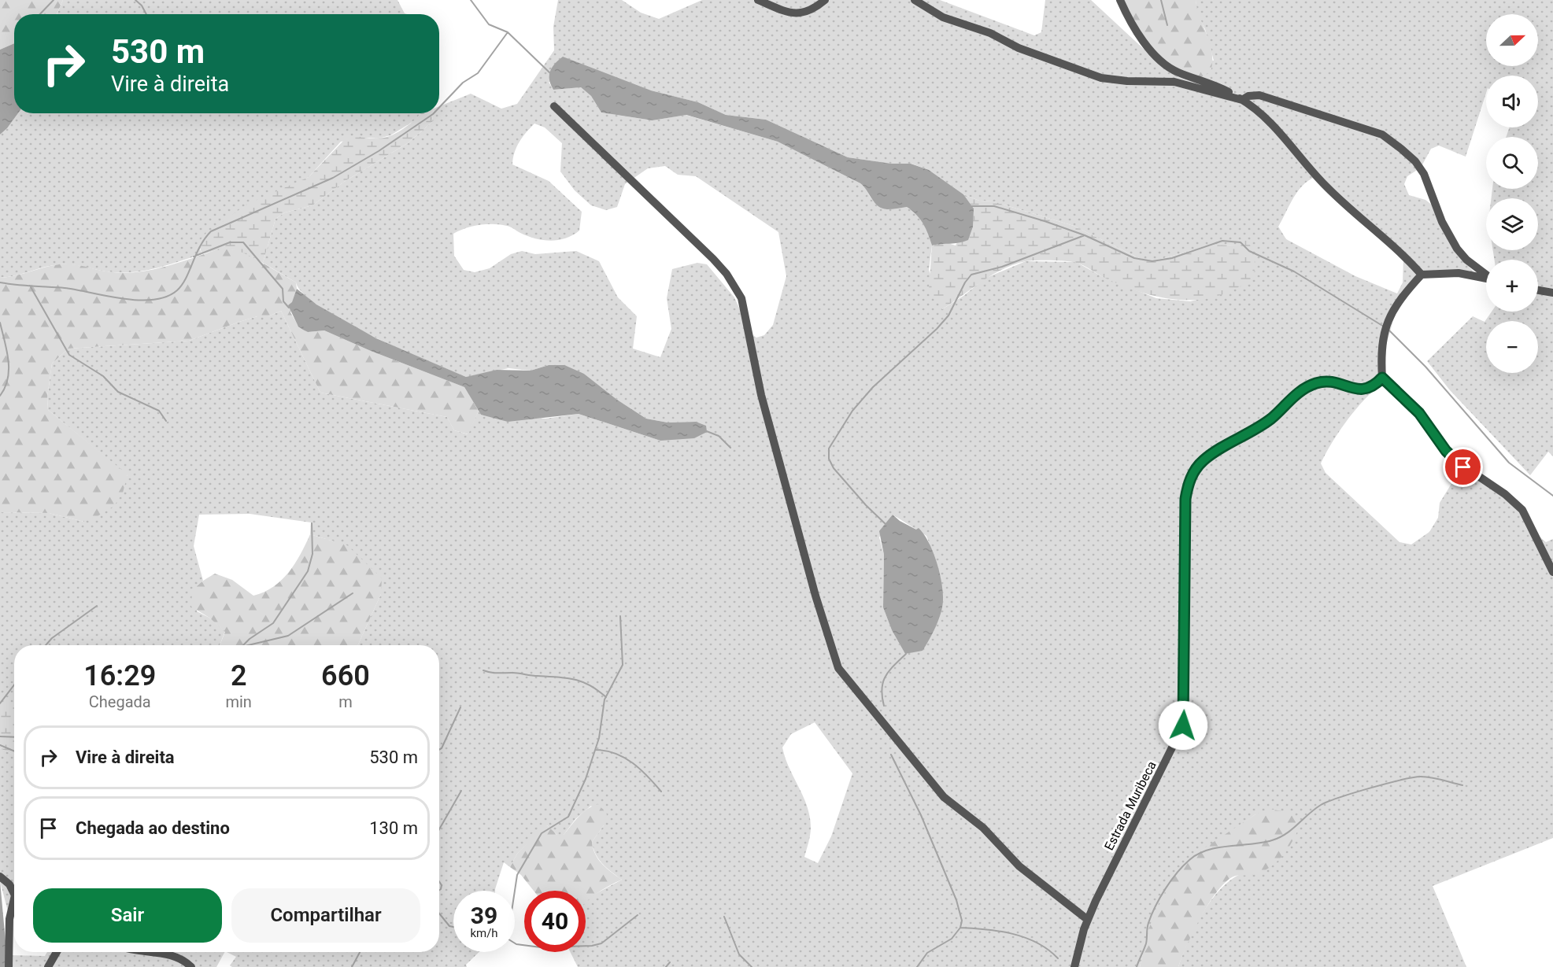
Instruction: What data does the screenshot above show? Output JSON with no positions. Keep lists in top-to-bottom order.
{
  "streets": {
    "street": ["Estrada Muribeca"]
  },
  "north": "right",
  "page": {
    "map_buttons": ["+", "−"],
    "turn": ["530 m", "Vire à direita"],
    "eta": [
      "16:29",
      "Chegada",
      "2",
      "min",
      "660",
      "m"
    ],
    "list": [
      {
        "name": "Vire à direita",
        "value": "530 m"
      },
      {
        "name": "Chegada ao destino",
        "value": "130 m"
      }
    ],
    "buttons": ["Sair", "Compartilhar"],
    "speed": "39 km/h",
    "limit": "40"
  }
}
